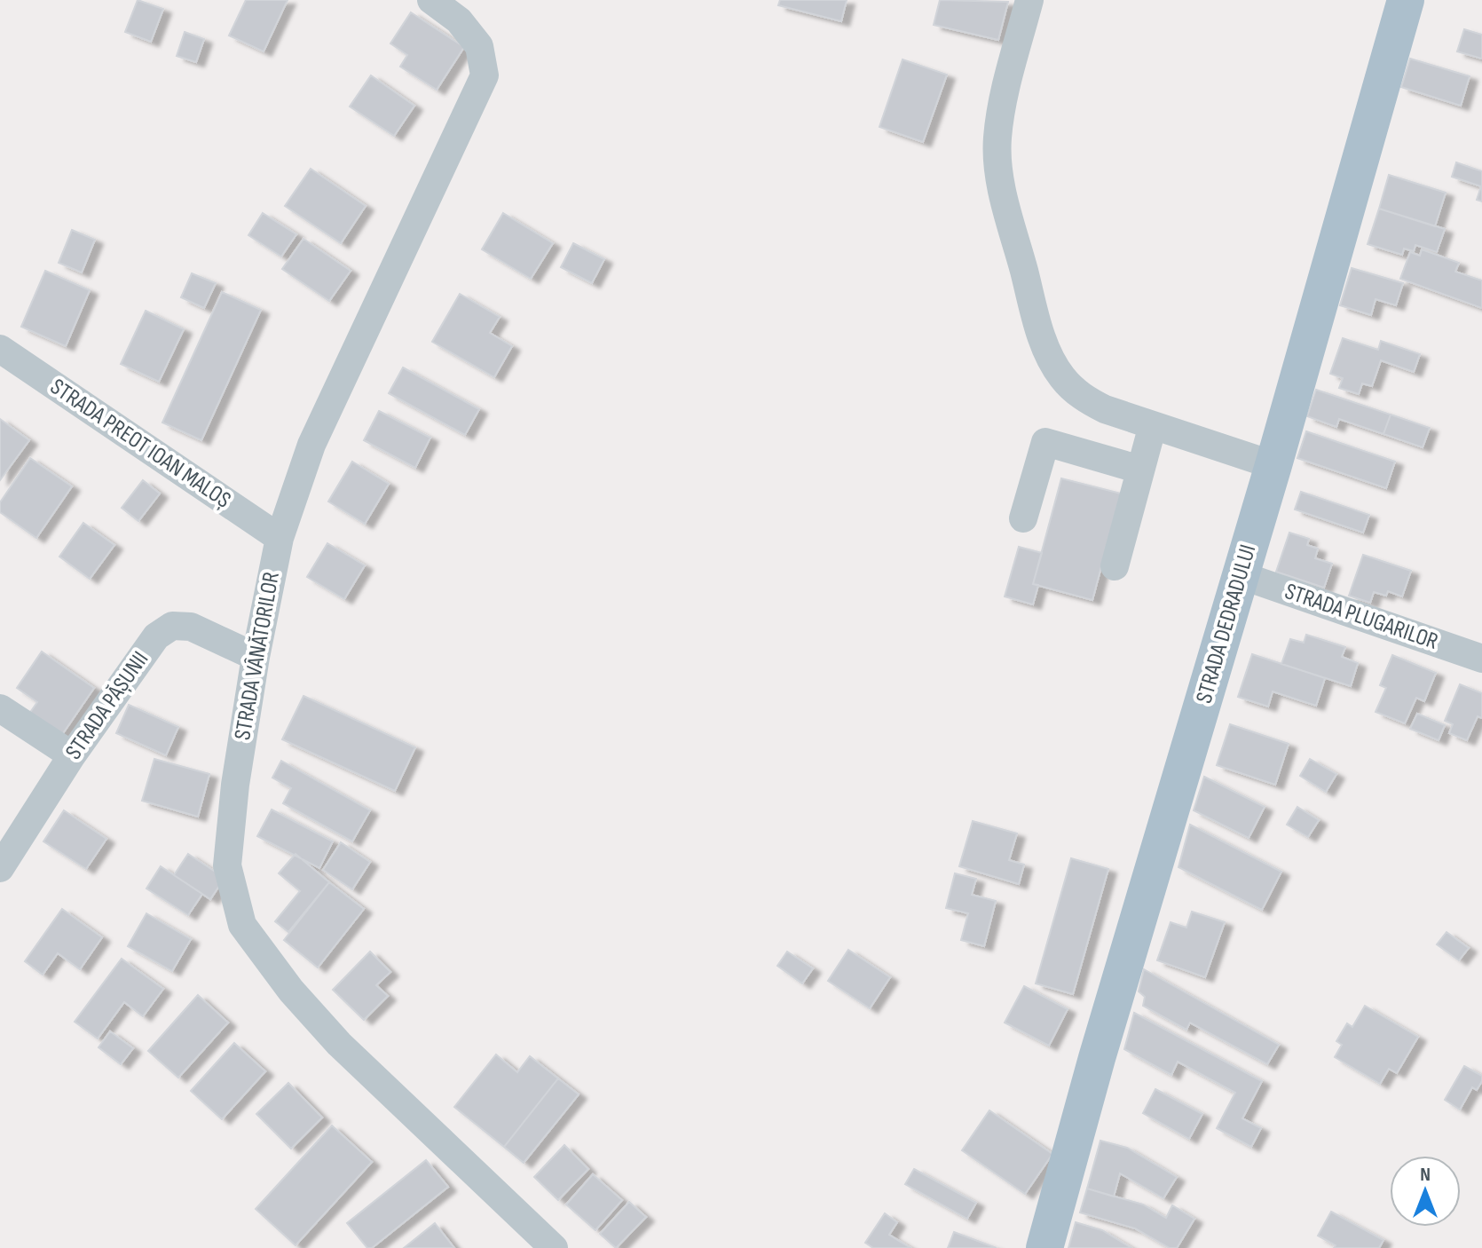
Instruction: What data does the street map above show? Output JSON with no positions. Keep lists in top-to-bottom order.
{
  "streets": {
    "main road": ["STRADA DEDRADULUI"],
    "street": [
      "STRADA PREOT IOAN MALOȘ",
      "STRADA PLUGARILOR",
      "STRADA VÂNĂTORILOR",
      "STRADA PĂȘUNII"
    ]
  },
  "crossings": [
    ["STRADA PREOT IOAN MALOȘ", "STRADA VÂNĂTORILOR"],
    ["STRADA PLUGARILOR", "STRADA DEDRADULUI"],
    ["STRADA VÂNĂTORILOR", "STRADA PĂȘUNII"]
  ],
  "north": "top"
}
